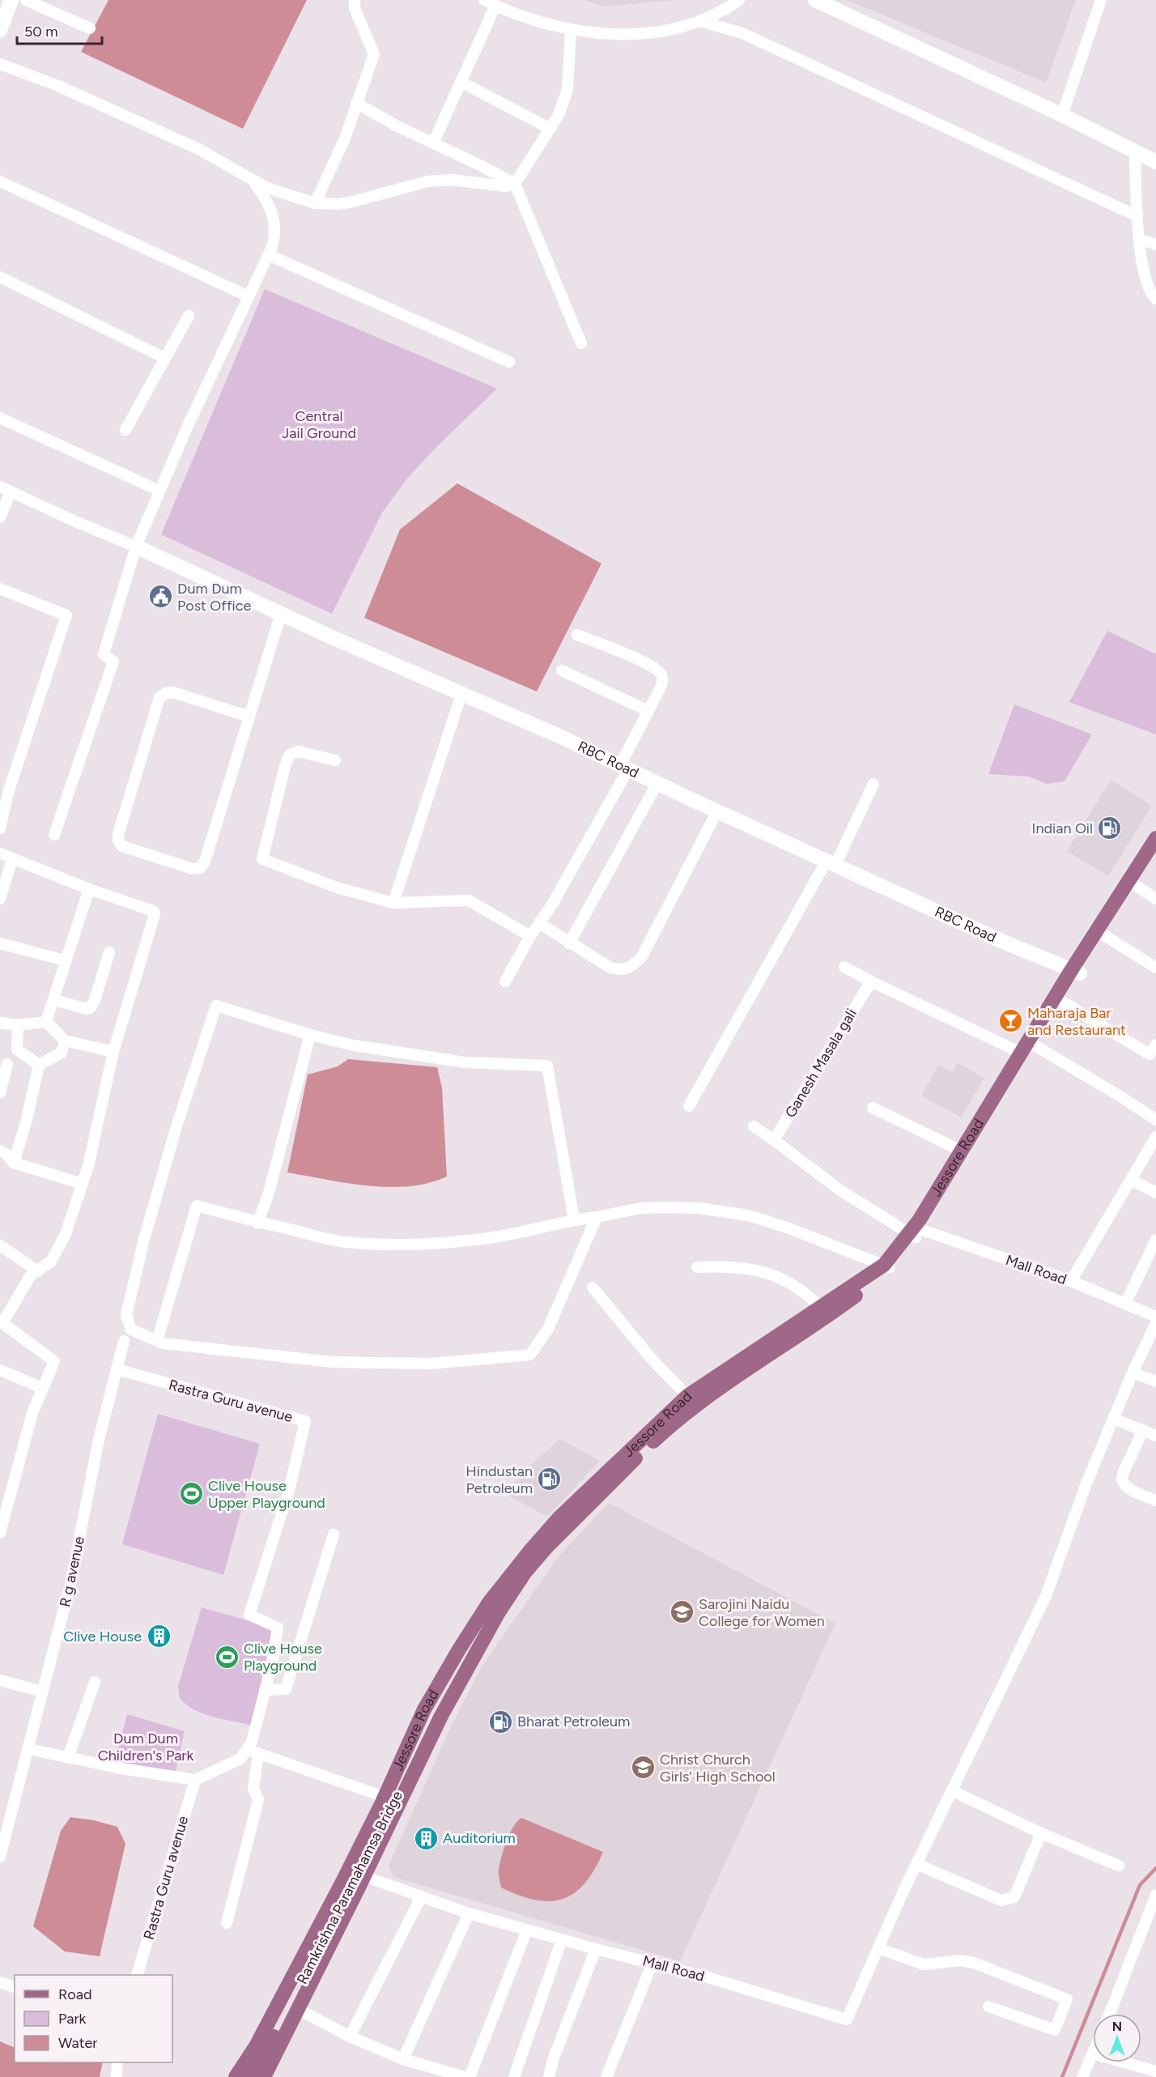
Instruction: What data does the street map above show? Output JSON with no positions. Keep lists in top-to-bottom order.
{
  "streets": {
    "main road": ["Jessore Road", "Ramkrishna Paramahamsa Bridge"],
    "street": [
      "RBC Road",
      "Ganesh Masala gali",
      "Mall Road",
      "Rastra Guru avenue",
      "R g avenue"
    ]
  },
  "crossings": [
    ["RBC Road", "Jessore Road"],
    ["Jessore Road", "Mall Road"],
    ["Jessore Road", "Ramkrishna Paramahamsa Bridge"],
    ["Rastra Guru avenue", "R g avenue"]
  ],
  "parks": ["Central Jail Ground", "Dum Dum Children's Park"],
  "places": {
    "public building": ["Dum Dum Post Office"],
    "fuel station": ["Indian Oil", "Hindustan Petroleum", "Bharat Petroleum"],
    "bar": ["Maharaja Bar and Restaurant"],
    "sports": ["Clive House Upper Playground", "Clive House Playground"],
    "school or university": ["Sarojini Naidu College for Women", "Christ Church Girls' High School"],
    "building": ["Clive House", "Auditorium"]
  },
  "legend": ["Road", "Park", "Water"],
  "scale_bar": "50 m",
  "north": "top"
}
